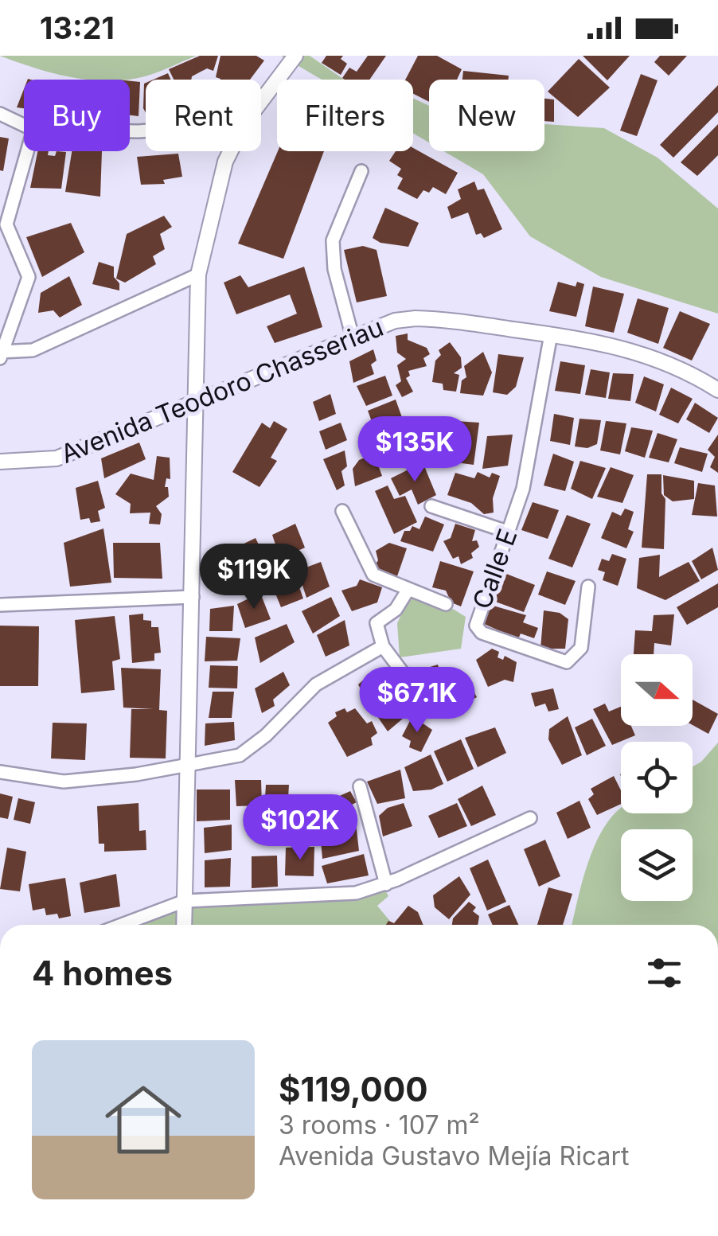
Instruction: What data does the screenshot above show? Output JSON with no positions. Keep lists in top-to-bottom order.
{
  "streets": {
    "street": ["Avenida Teodoro Chasseriau", "Calle E"]
  },
  "crossings": [
    ["Avenida Teodoro Chasseriau", "Calle E"]
  ],
  "north": "right",
  "page": {
    "status": "13:21",
    "chip": [
      "Buy",
      "Rent",
      "Filters",
      "New"
    ],
    "price": [
      "$135K",
      "$119K",
      "$67.1K",
      "$102K"
    ],
    "heading": "4 homes",
    "list": [
      {
        "name": "$119,000",
        "note": "3 rooms · 107 m² · Avenida Gustavo Mejía Ricart"
      }
    ]
  }
}
